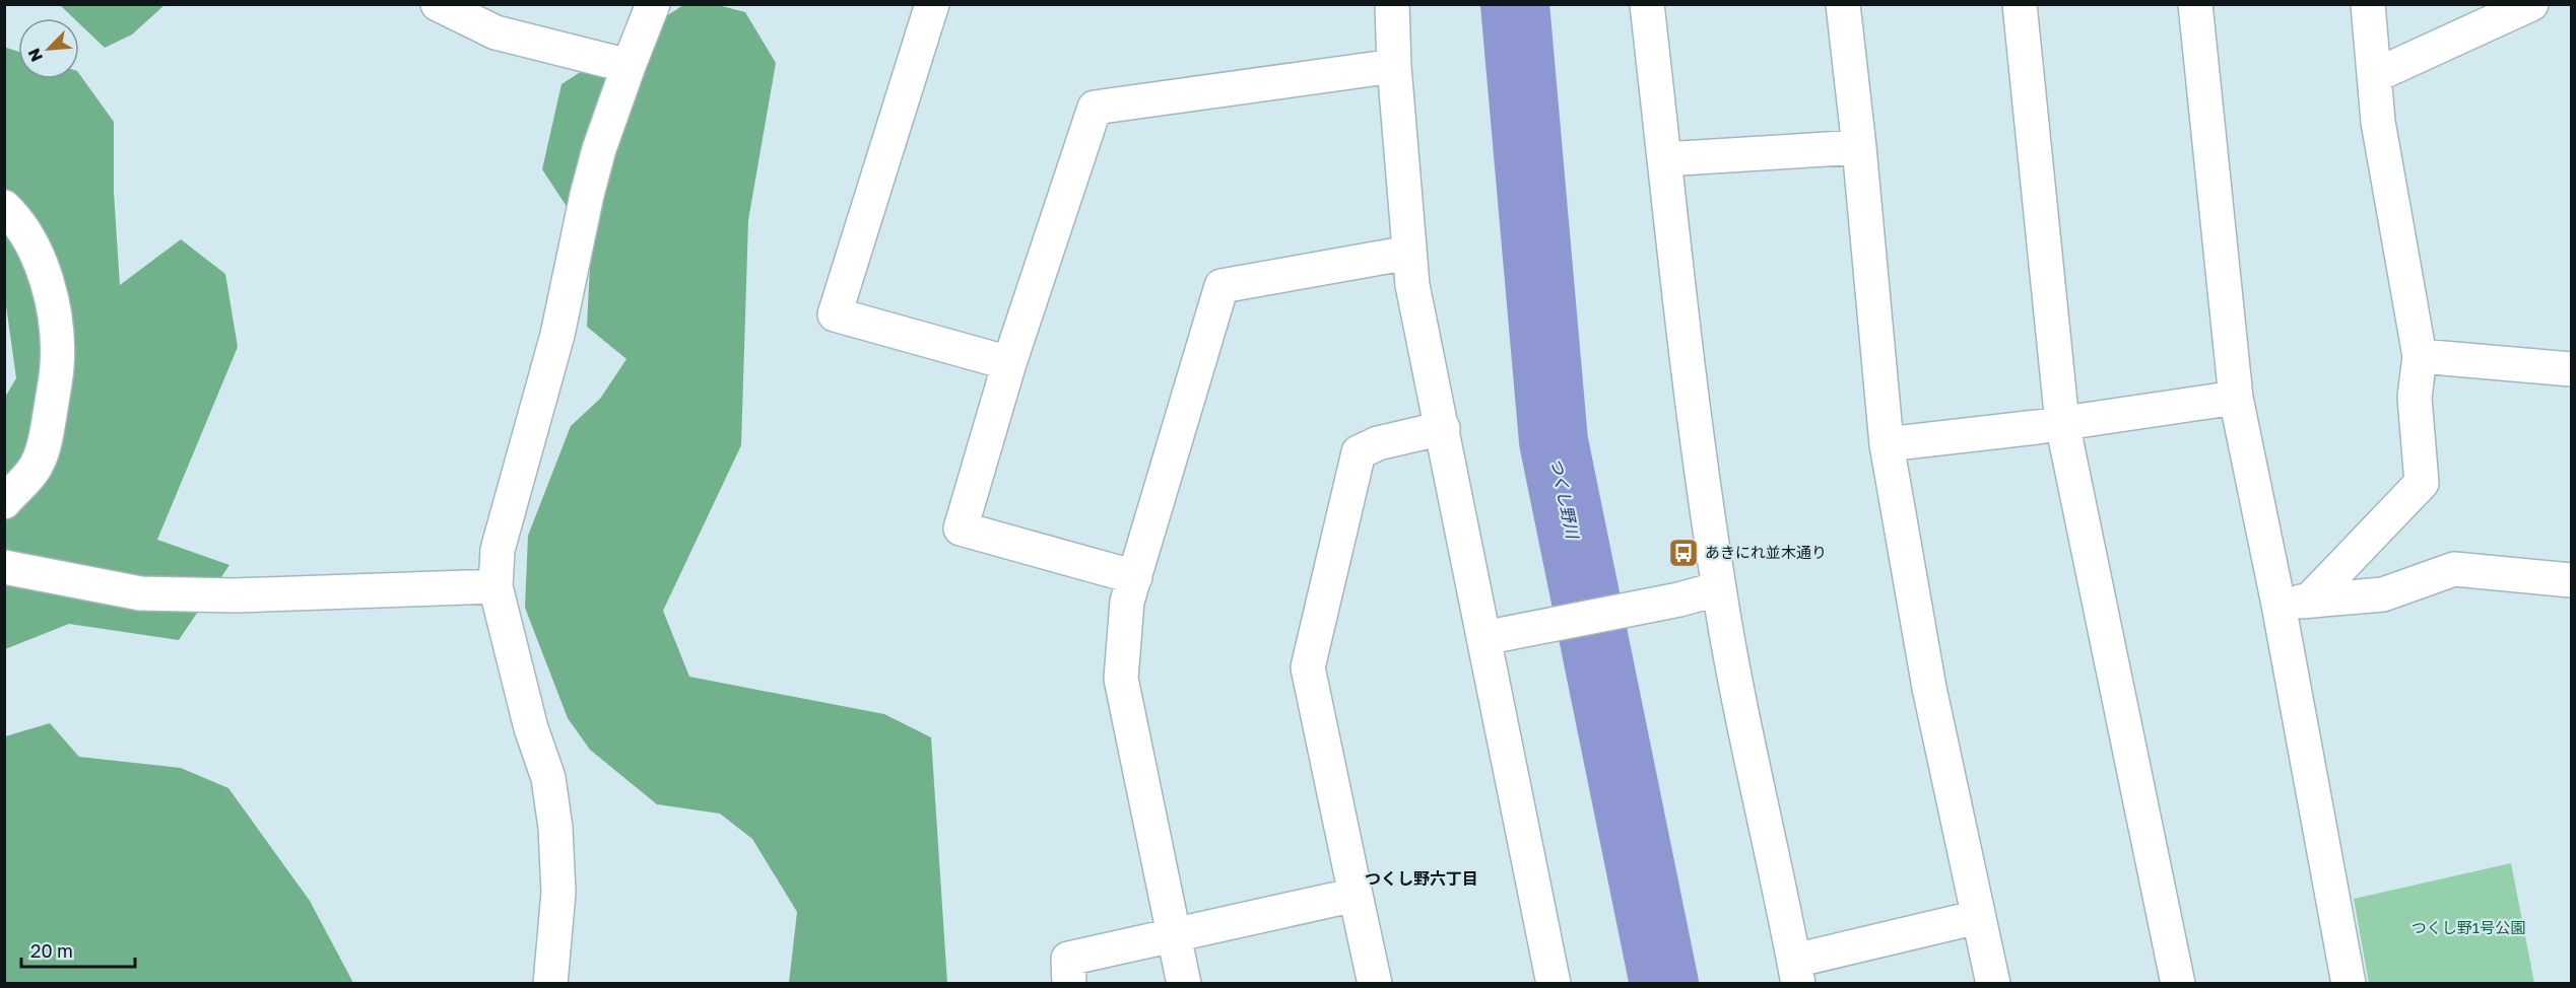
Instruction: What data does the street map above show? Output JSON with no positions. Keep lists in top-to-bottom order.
{
  "districts": ["つくし野六丁目"],
  "water": ["つくし野川"],
  "parks": ["つくし野1号公園"],
  "places": {
    "bus stop": ["あきにれ並木通り"]
  },
  "scale_bar": "20 m",
  "north": "bottom left"
}
